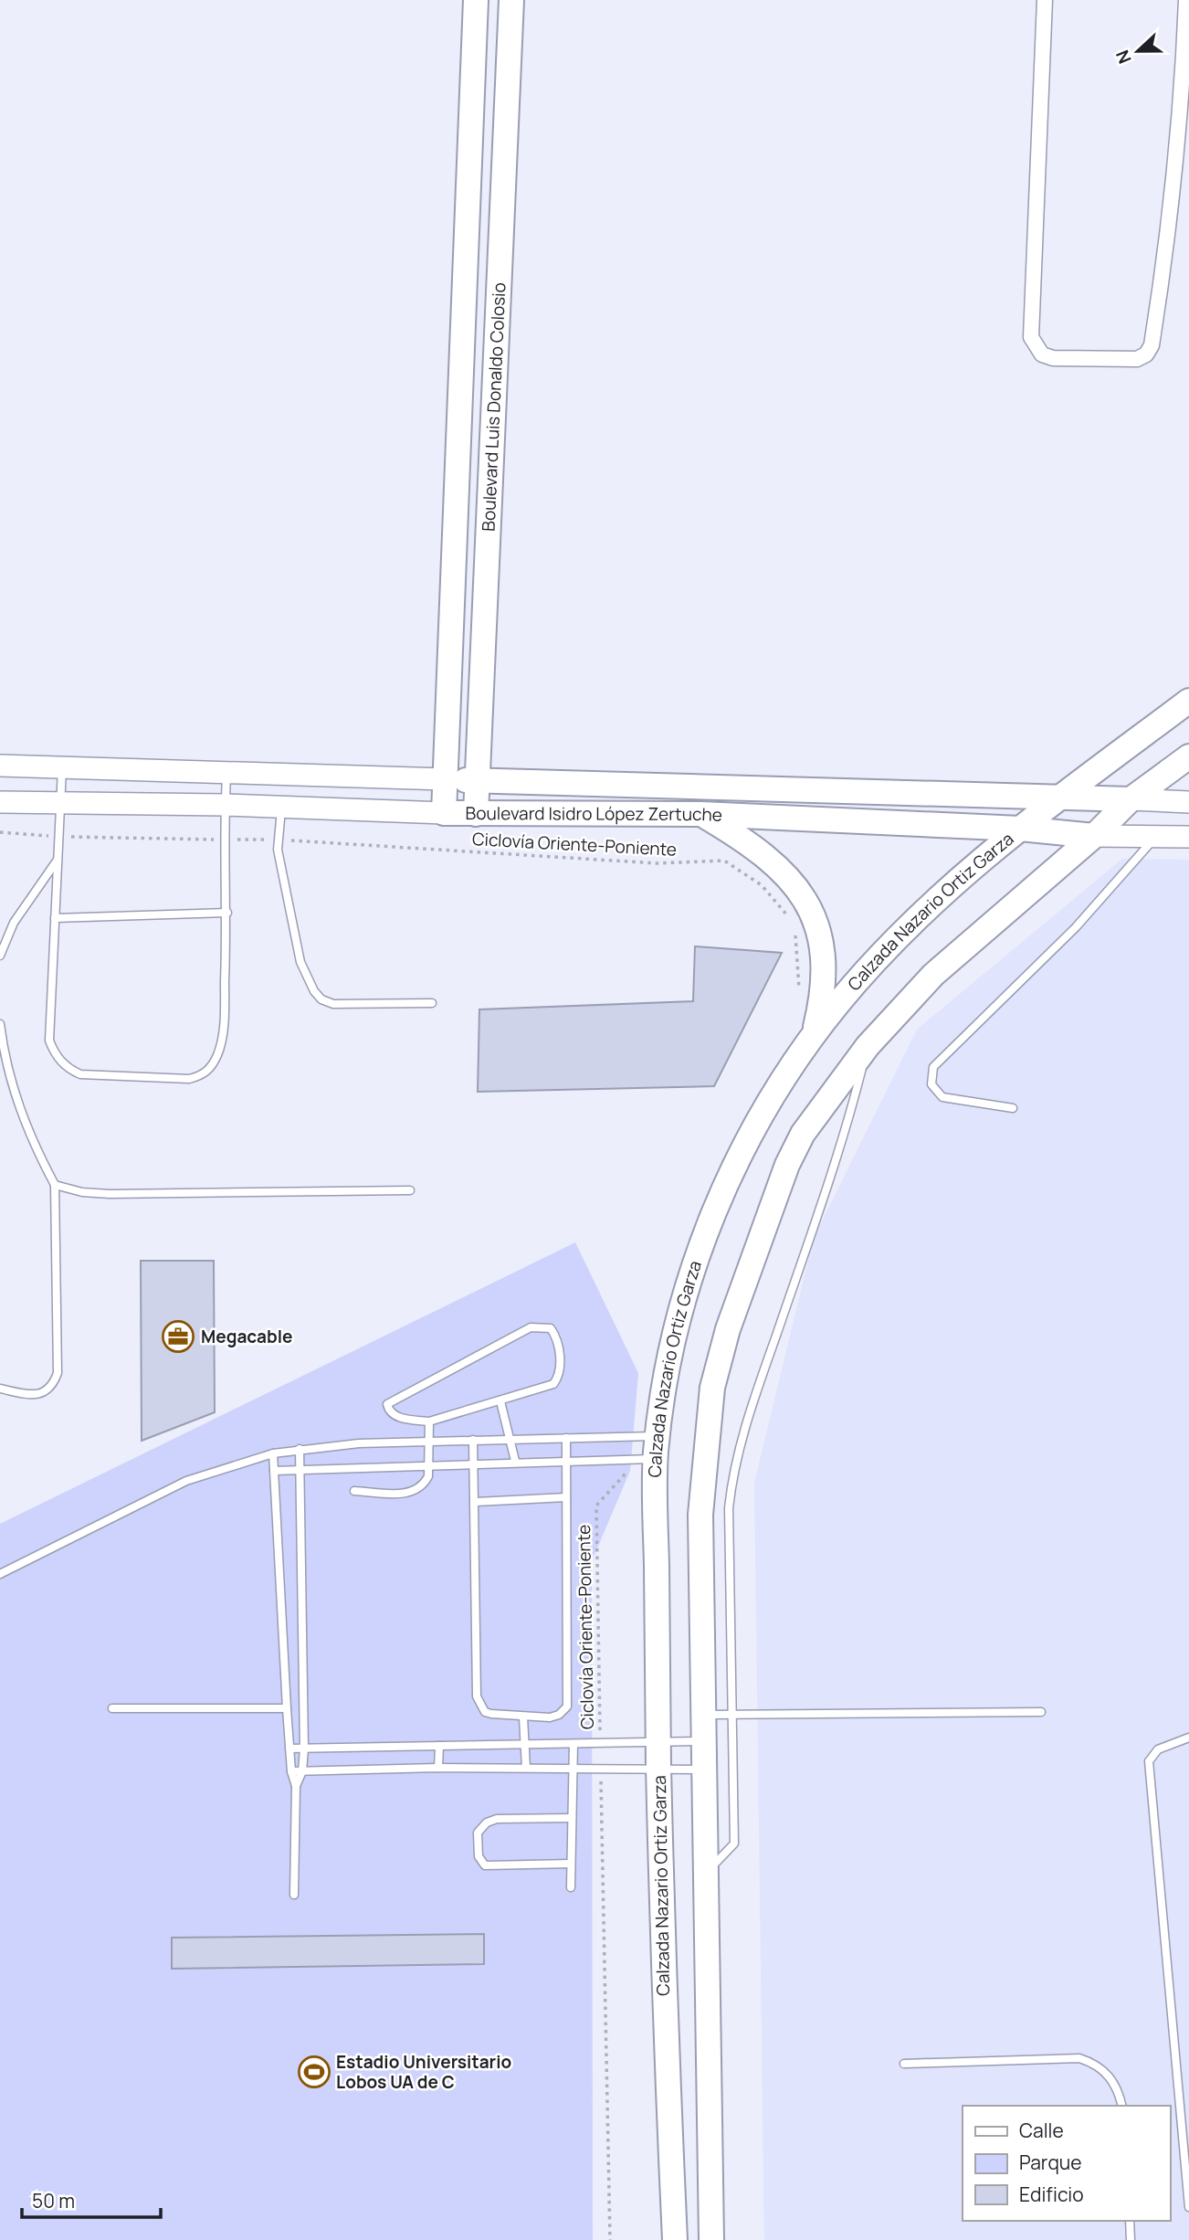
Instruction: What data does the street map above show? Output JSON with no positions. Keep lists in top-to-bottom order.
{
  "streets": {
    "main road": ["Boulevard Luis Donaldo Colosio", "Boulevard Isidro López Zertuche", "Calzada Nazario Ortiz Garza"],
    "path": ["Ciclovía Oriente-Poniente"]
  },
  "crossings": [
    ["Boulevard Luis Donaldo Colosio", "Boulevard Isidro López Zertuche"],
    ["Boulevard Isidro López Zertuche", "Calzada Nazario Ortiz Garza"],
    ["Ciclovía Oriente-Poniente", "Calzada Nazario Ortiz Garza"]
  ],
  "places": {
    "office": ["Megacable"],
    "sports": ["Estadio Universitario Lobos UA de C"]
  },
  "legend": ["Calle", "Parque", "Edificio"],
  "scale_bar": "50 m",
  "north": "left"
}
